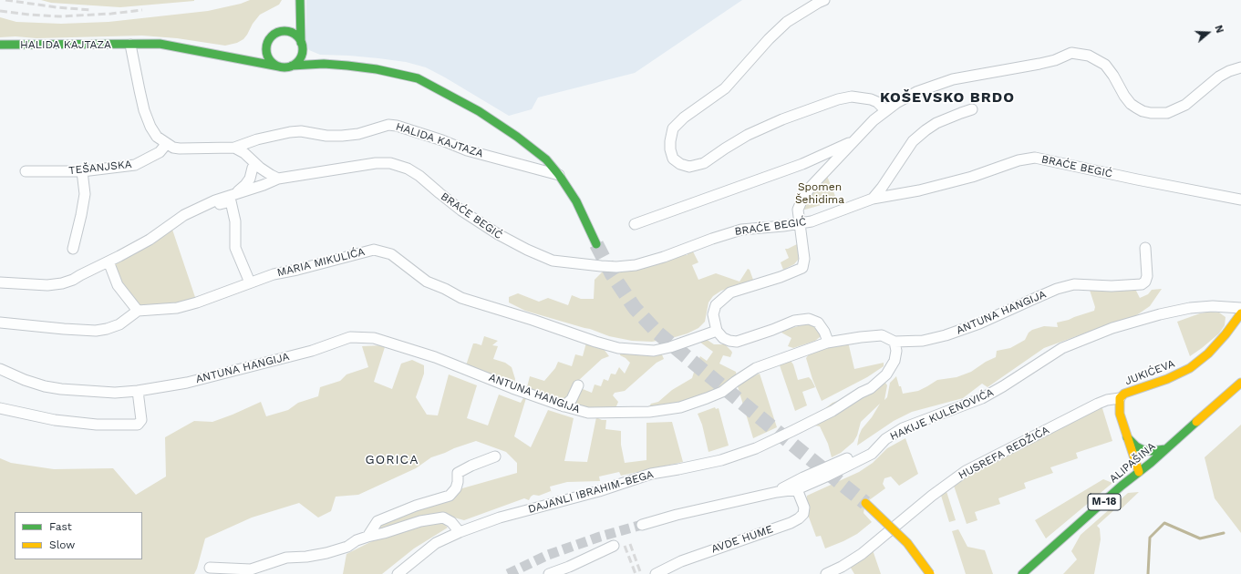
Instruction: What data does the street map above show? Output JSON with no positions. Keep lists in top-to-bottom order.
{
  "streets": {
    "main road": [
      "HALIDA KAJTAZA",
      "JUKIĆEVA",
      "ALIPAŠINA",
      "M-18"
    ],
    "street": [
      "BRAĆE BEGIĆ",
      "TEŠANJSKA",
      "MARIA MIKULIĆA",
      "ANTUNA HANGIJA",
      "HAKIJE KULENOVIĆA",
      "HUSREFA REDŽIĆA",
      "DAJANLI IBRAHIM-BEGA",
      "AVDE HUME"
    ]
  },
  "crossings": [
    ["HALIDA KAJTAZA", "TEŠANJSKA"],
    ["ANTUNA HANGIJA", "DAJANLI IBRAHIM-BEGA"],
    ["JUKIĆEVA", "HUSREFA REDŽIĆA"],
    ["JUKIĆEVA", "ALIPAŠINA"],
    ["HAKIJE KULENOVIĆA", "AVDE HUME"]
  ],
  "districts": ["KOŠEVSKO BRDO", "GORICA"],
  "parks": ["Spomen Šehidima"],
  "legend": ["Fast", "Slow"],
  "north": "right"
}
